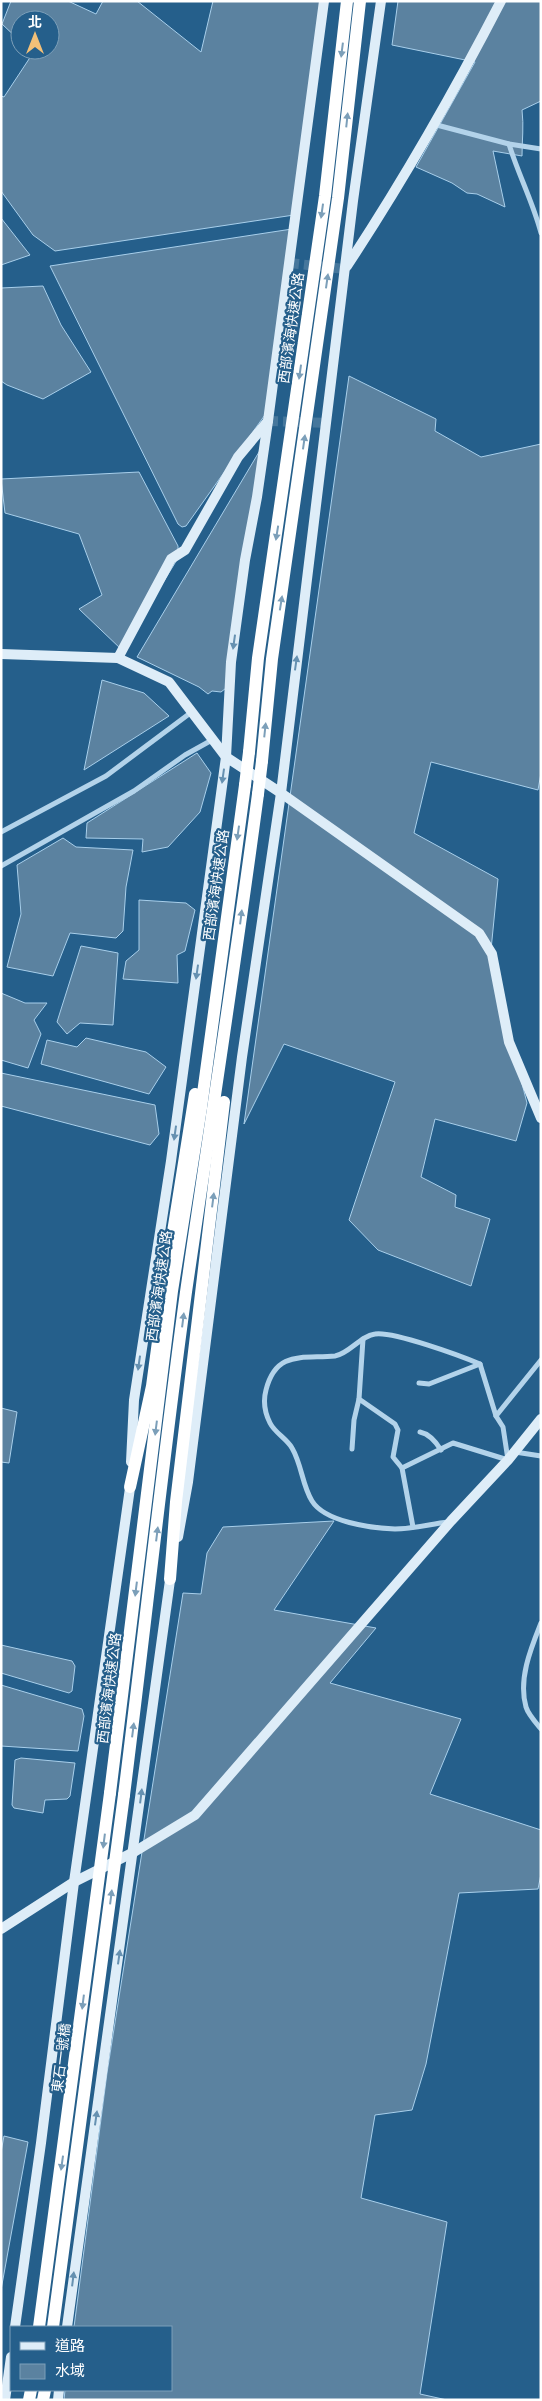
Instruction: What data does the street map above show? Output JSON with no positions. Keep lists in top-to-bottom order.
{
  "streets": {
    "highway": ["西部濱海快速公路", "東石一號橋"]
  },
  "crossings": [
    ["西部濱海快速公路", "東石一號橋"]
  ],
  "legend": ["道路", "水域"],
  "north": "top"
}
